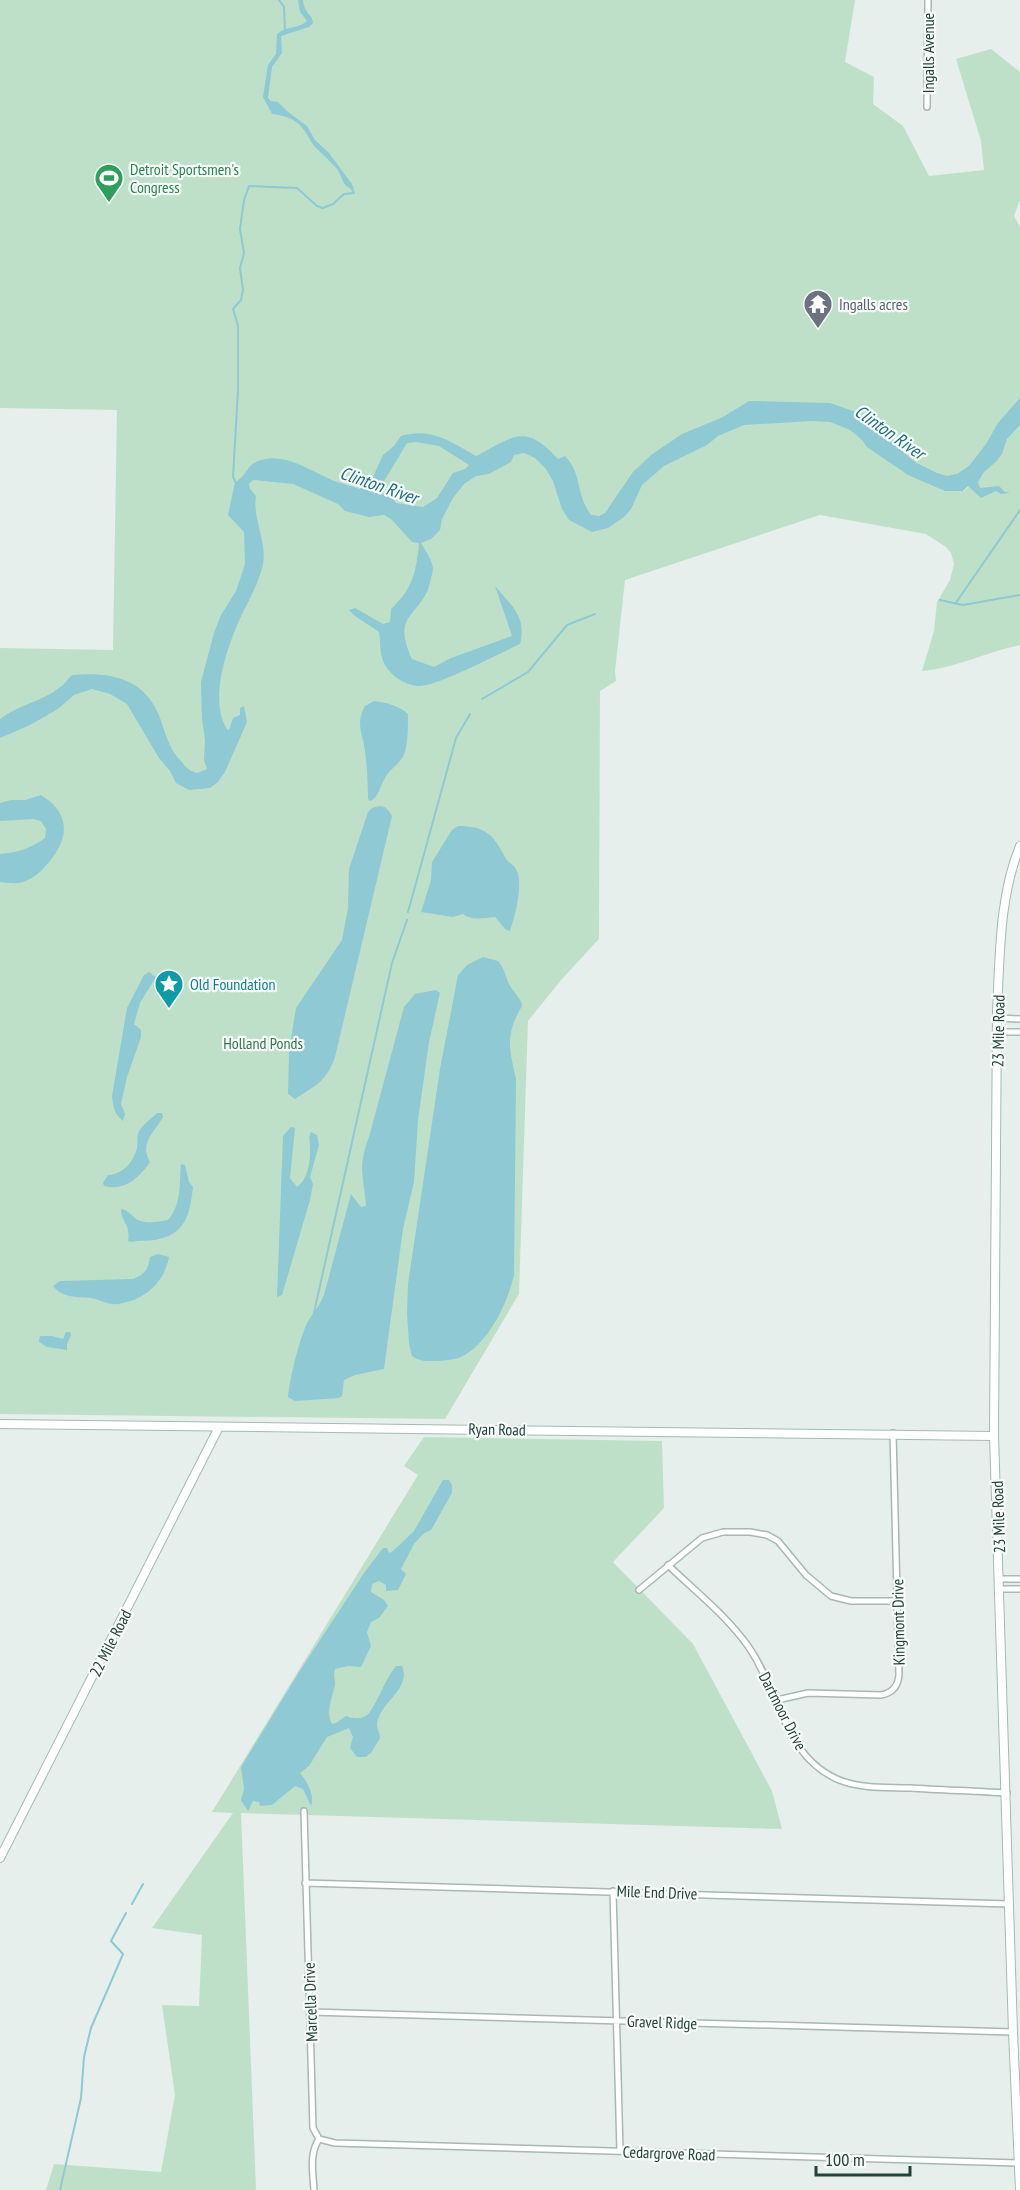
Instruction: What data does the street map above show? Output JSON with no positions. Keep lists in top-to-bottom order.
{
  "streets": {
    "street": [
      "Ingalls Avenue",
      "23 Mile Road",
      "Ryan Road",
      "Kingmont Drive",
      "22 Mile Road",
      "Dartmoor Drive",
      "Mile End Drive",
      "Marcella Drive",
      "Gravel Ridge",
      "Cedargrove Road"
    ]
  },
  "crossings": [
    ["23 Mile Road", "Ryan Road"],
    ["23 Mile Road", "Dartmoor Drive"],
    ["23 Mile Road", "Mile End Drive"],
    ["23 Mile Road", "Gravel Ridge"],
    ["23 Mile Road", "Cedargrove Road"],
    ["Ryan Road", "Kingmont Drive"],
    ["Ryan Road", "22 Mile Road"],
    ["Kingmont Drive", "Dartmoor Drive"],
    ["Mile End Drive", "Marcella Drive"],
    ["Marcella Drive", "Gravel Ridge"],
    ["Marcella Drive", "Cedargrove Road"]
  ],
  "water": ["Clinton River"],
  "parks": ["Holland Ponds"],
  "places": {
    "sports": ["Detroit Sportsmen's Congress"],
    "temple": ["Ingalls acres"],
    "place": ["Old Foundation"]
  },
  "scale_bar": "100 m"
}
